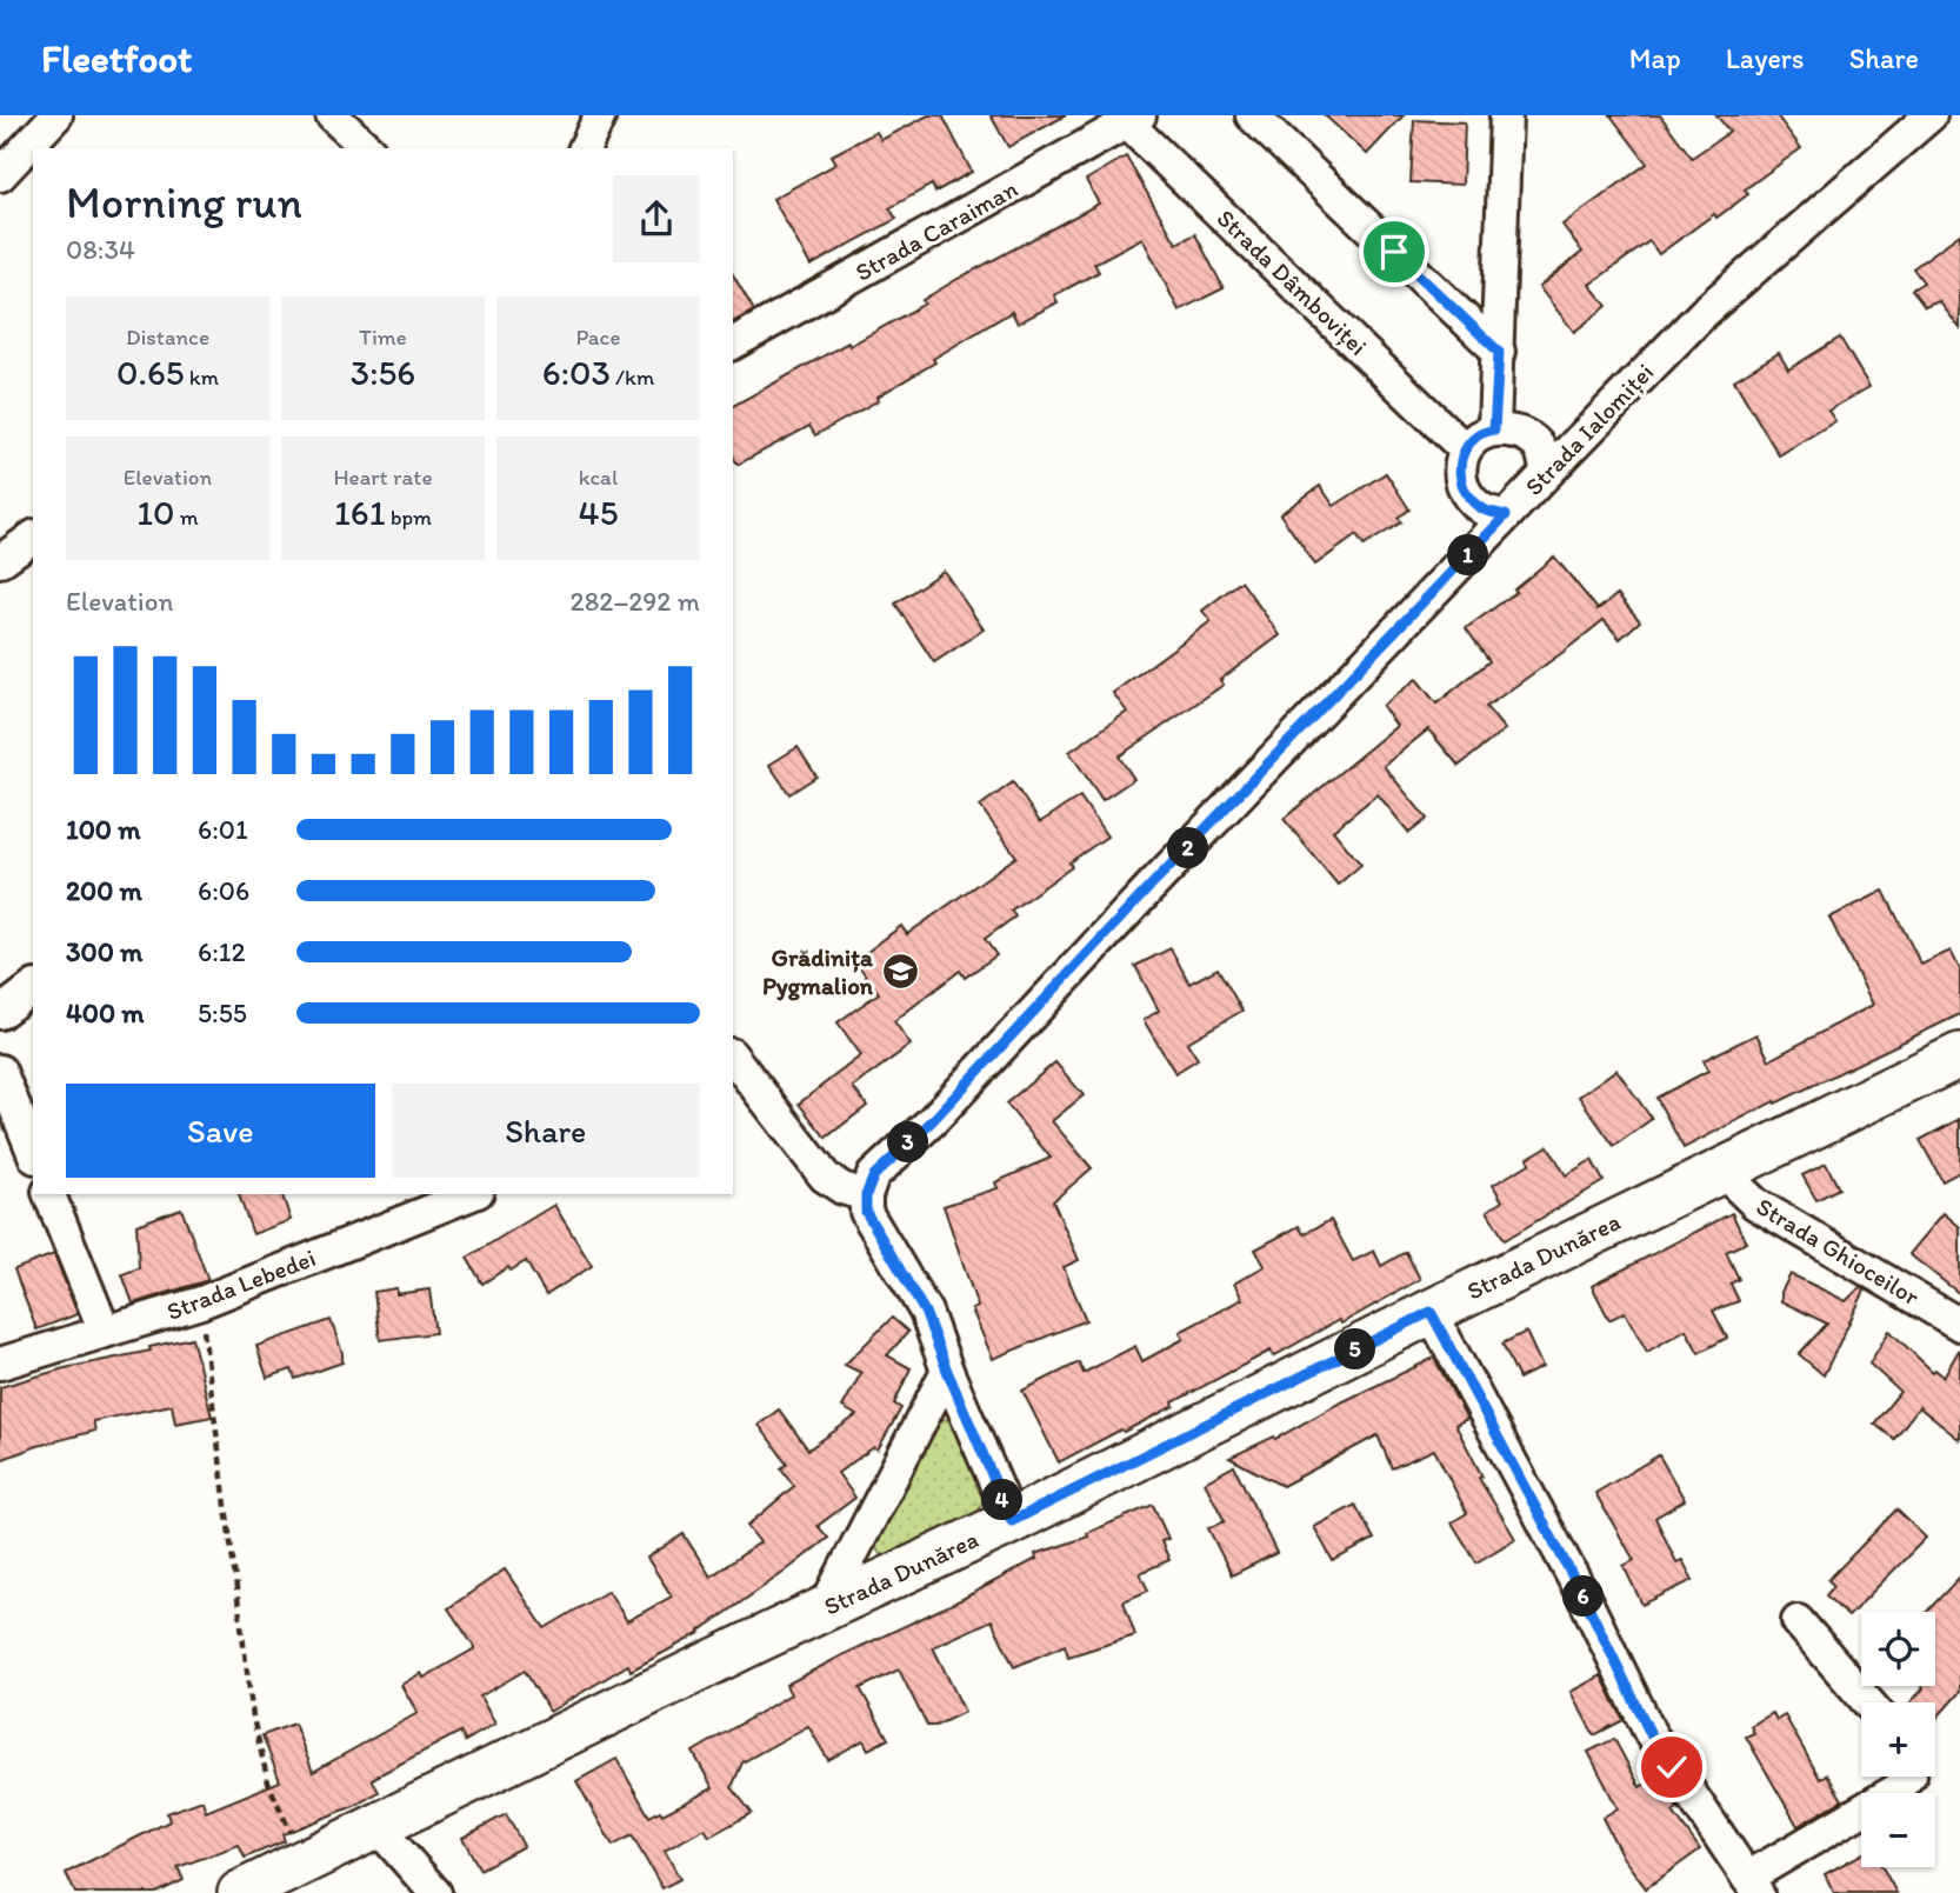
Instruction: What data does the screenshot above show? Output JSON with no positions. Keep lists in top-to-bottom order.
{
  "streets": {
    "street": [
      "Strada Caraiman",
      "Strada Dâmboviței",
      "Strada Ialomiței",
      "Strada Ghioceilor",
      "Strada Dunărea",
      "Strada Lebedei"
    ]
  },
  "crossings": [
    ["Strada Caraiman", "Strada Dâmboviței"],
    ["Strada Dâmboviței", "Strada Ialomiței"],
    ["Strada Ghioceilor", "Strada Dunărea"]
  ],
  "places": {
    "school or university": ["Grădinița Pygmalion"]
  },
  "page": {
    "header": "Fleetfoot",
    "nav": ["Map", "Layers", "Share"],
    "heading": ["Morning run", "08:34"],
    "stats": [
      ["Distance", "0.65 km"],
      ["Time", "3:56"],
      ["Pace", "6:03 /km"],
      ["Elevation", "10 m"],
      ["Heart rate", "161 bpm"],
      ["kcal", "45"]
    ],
    "pins": [
      "1",
      "2",
      "3",
      "5",
      "4",
      "6"
    ],
    "chart": ["Elevation", "282–292 m"],
    "list": [
      {
        "name": "100 m",
        "note": "6:01"
      },
      {
        "name": "200 m",
        "note": "6:06"
      },
      {
        "name": "300 m",
        "note": "6:12"
      },
      {
        "name": "400 m",
        "note": "5:55"
      }
    ],
    "buttons": ["Save", "Share"],
    "map_buttons": ["+", "−"]
  }
}
